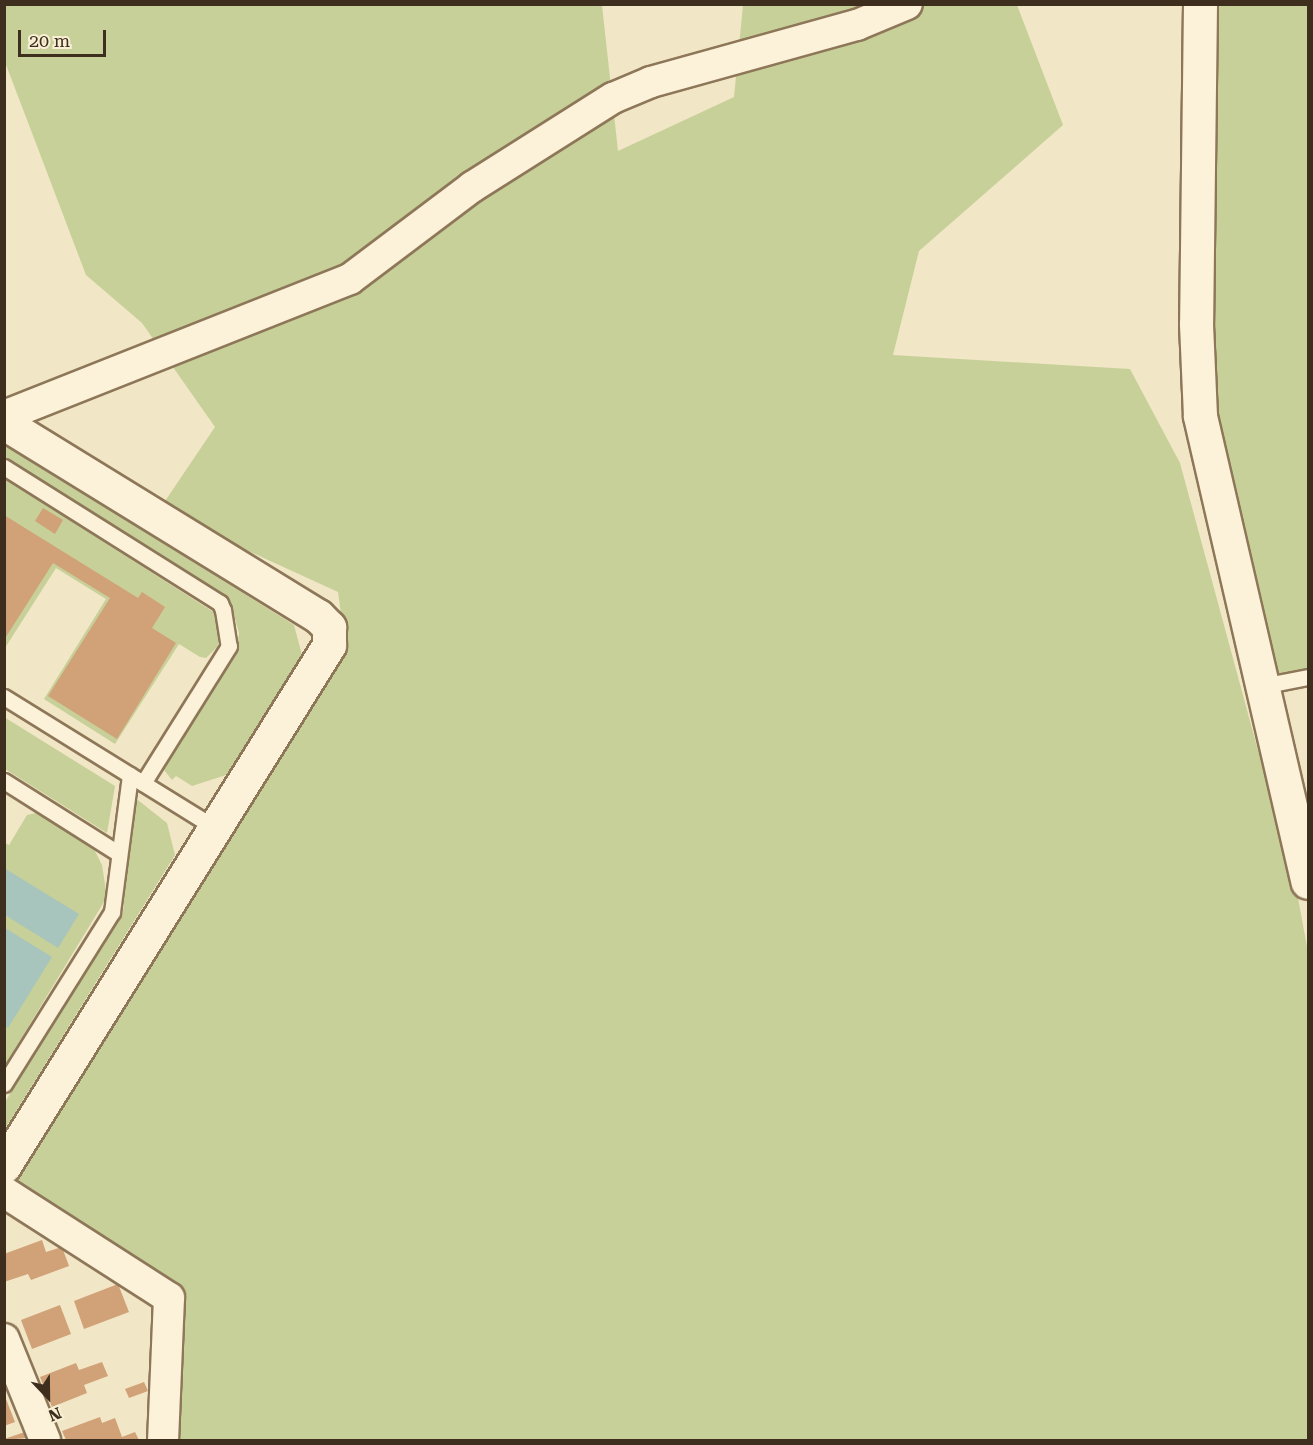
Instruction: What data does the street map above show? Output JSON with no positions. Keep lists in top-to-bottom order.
{
  "scale_bar": "20 m",
  "north": "bottom"
}
